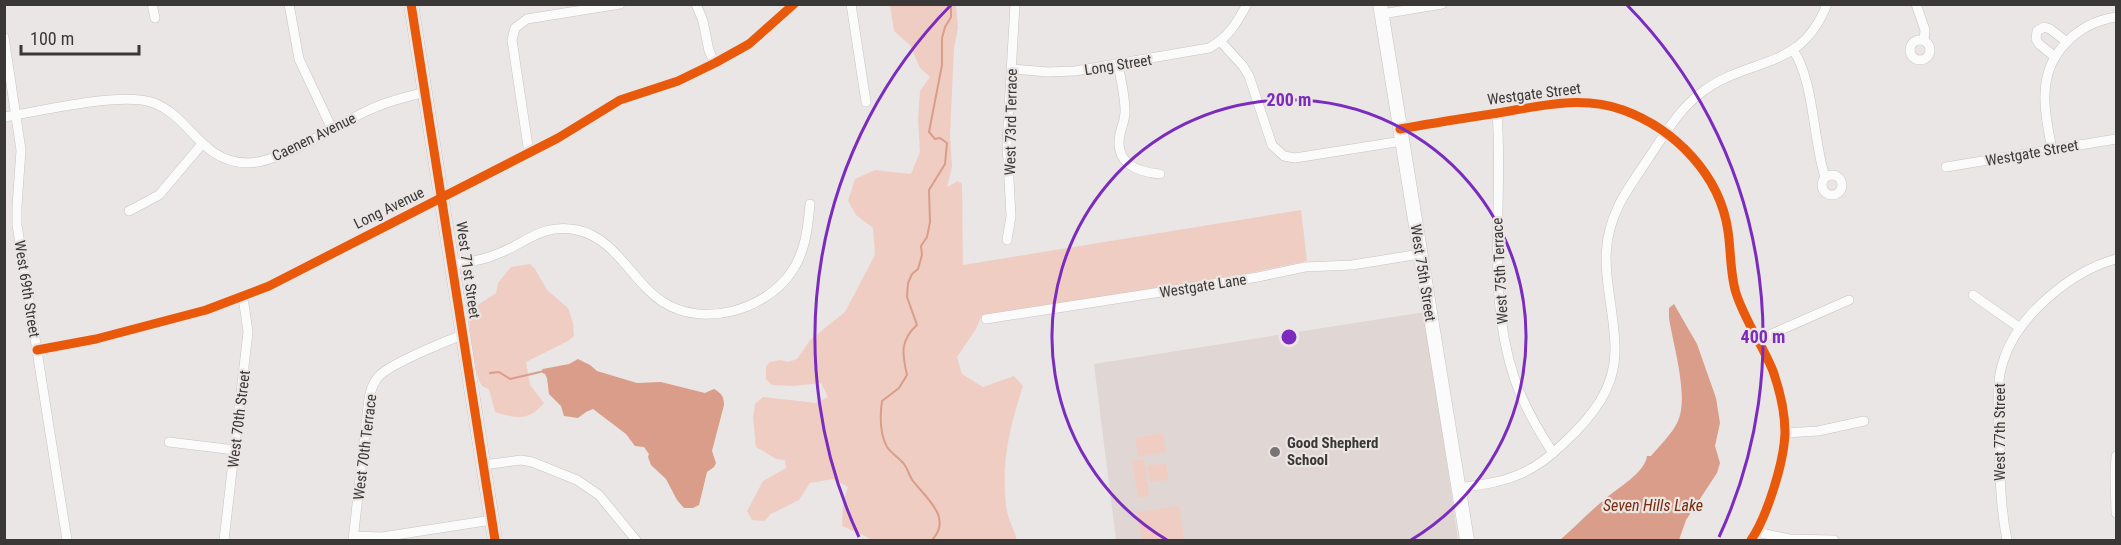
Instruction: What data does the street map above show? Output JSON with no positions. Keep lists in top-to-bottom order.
{
  "streets": {
    "street": [
      "Long Street",
      "Westgate Street",
      "West 73rd Terrace",
      "Caenen Avenue",
      "Long Avenue",
      "West 71st Street",
      "West 75th Terrace",
      "West 75th Street",
      "Westgate Lane",
      "West 69th Street",
      "West 70th Street",
      "West 77th Street",
      "West 70th Terrace"
    ]
  },
  "crossings": [
    ["Long Street", "Westgate Street"],
    ["Long Street", "West 73rd Terrace"],
    ["Westgate Street", "West 75th Terrace"],
    ["Westgate Street", "West 75th Street"],
    ["Caenen Avenue", "West 71st Street"],
    ["Caenen Avenue", "West 69th Street"],
    ["Long Avenue", "West 71st Street"],
    ["Long Avenue", "West 69th Street"],
    ["Long Avenue", "West 70th Street"],
    ["West 71st Street", "West 70th Terrace"],
    ["West 75th Street", "Westgate Lane"]
  ],
  "water": ["Seven Hills Lake"],
  "places": ["Good Shepherd School"],
  "scale_bar": "100 m",
  "rings": ["200 m", "400 m"]
}
